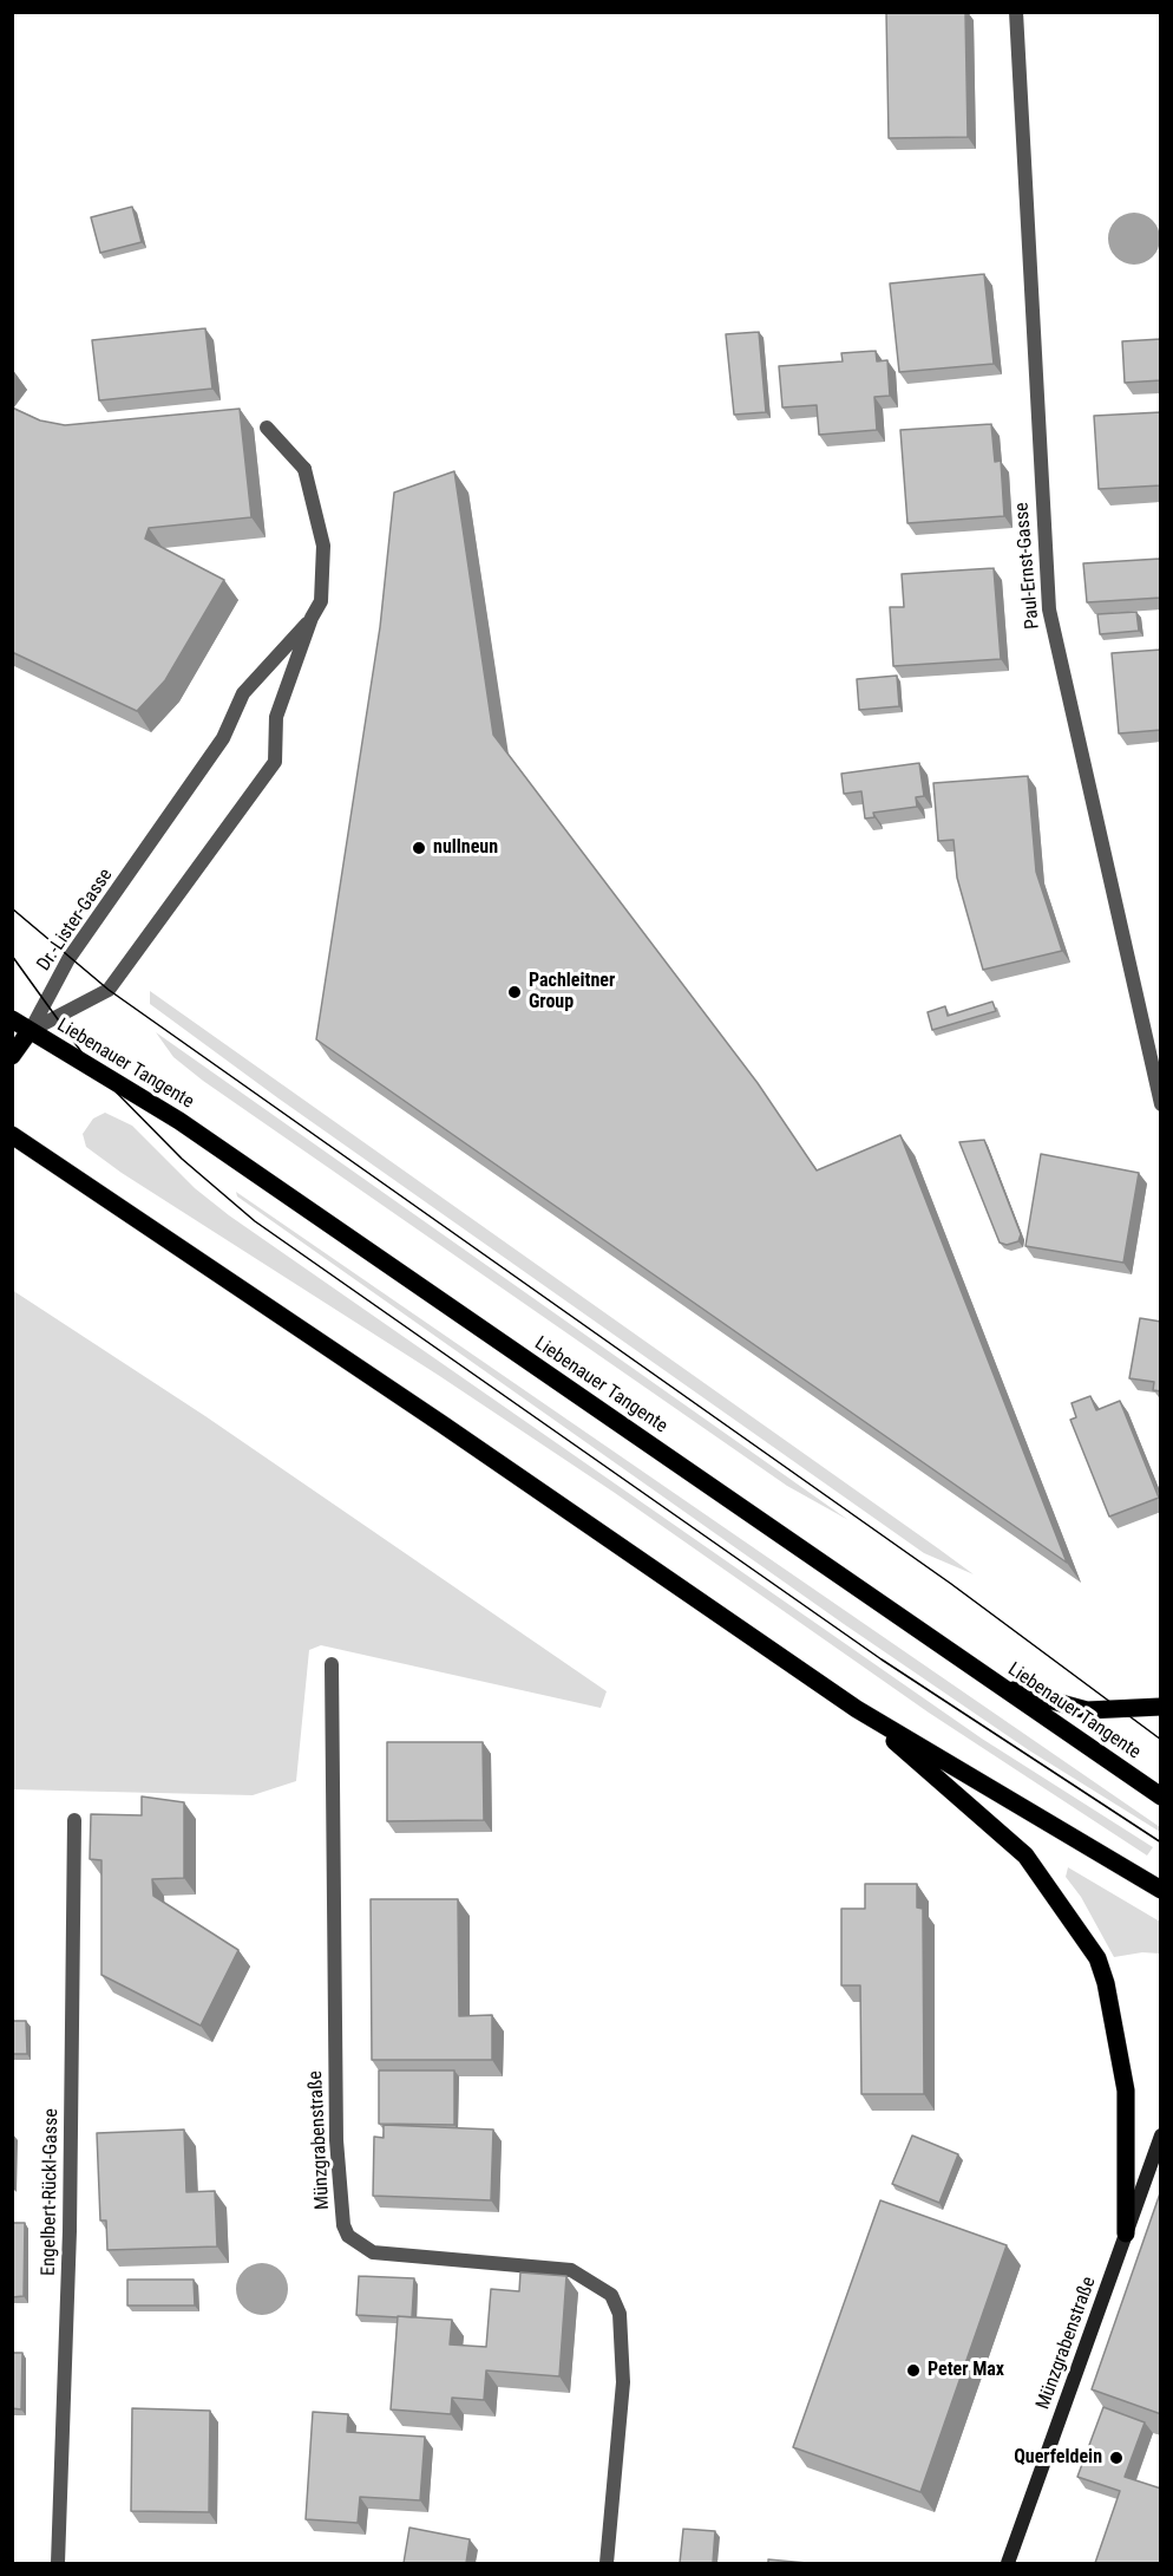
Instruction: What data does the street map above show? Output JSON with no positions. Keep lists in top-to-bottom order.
{
  "streets": {
    "main road": ["Liebenauer Tangente", "Münzgrabenstraße"],
    "street": ["Paul-Ernst-Gasse", "Dr.-Lister-Gasse", "Engelbert-Rückl-Gasse"]
  },
  "crossings": [
    ["Dr.-Lister-Gasse", "Liebenauer Tangente"]
  ],
  "places": [
    "nullneun",
    "Pachleitner Group",
    "Peter Max",
    "Querfeldein"
  ]
}
